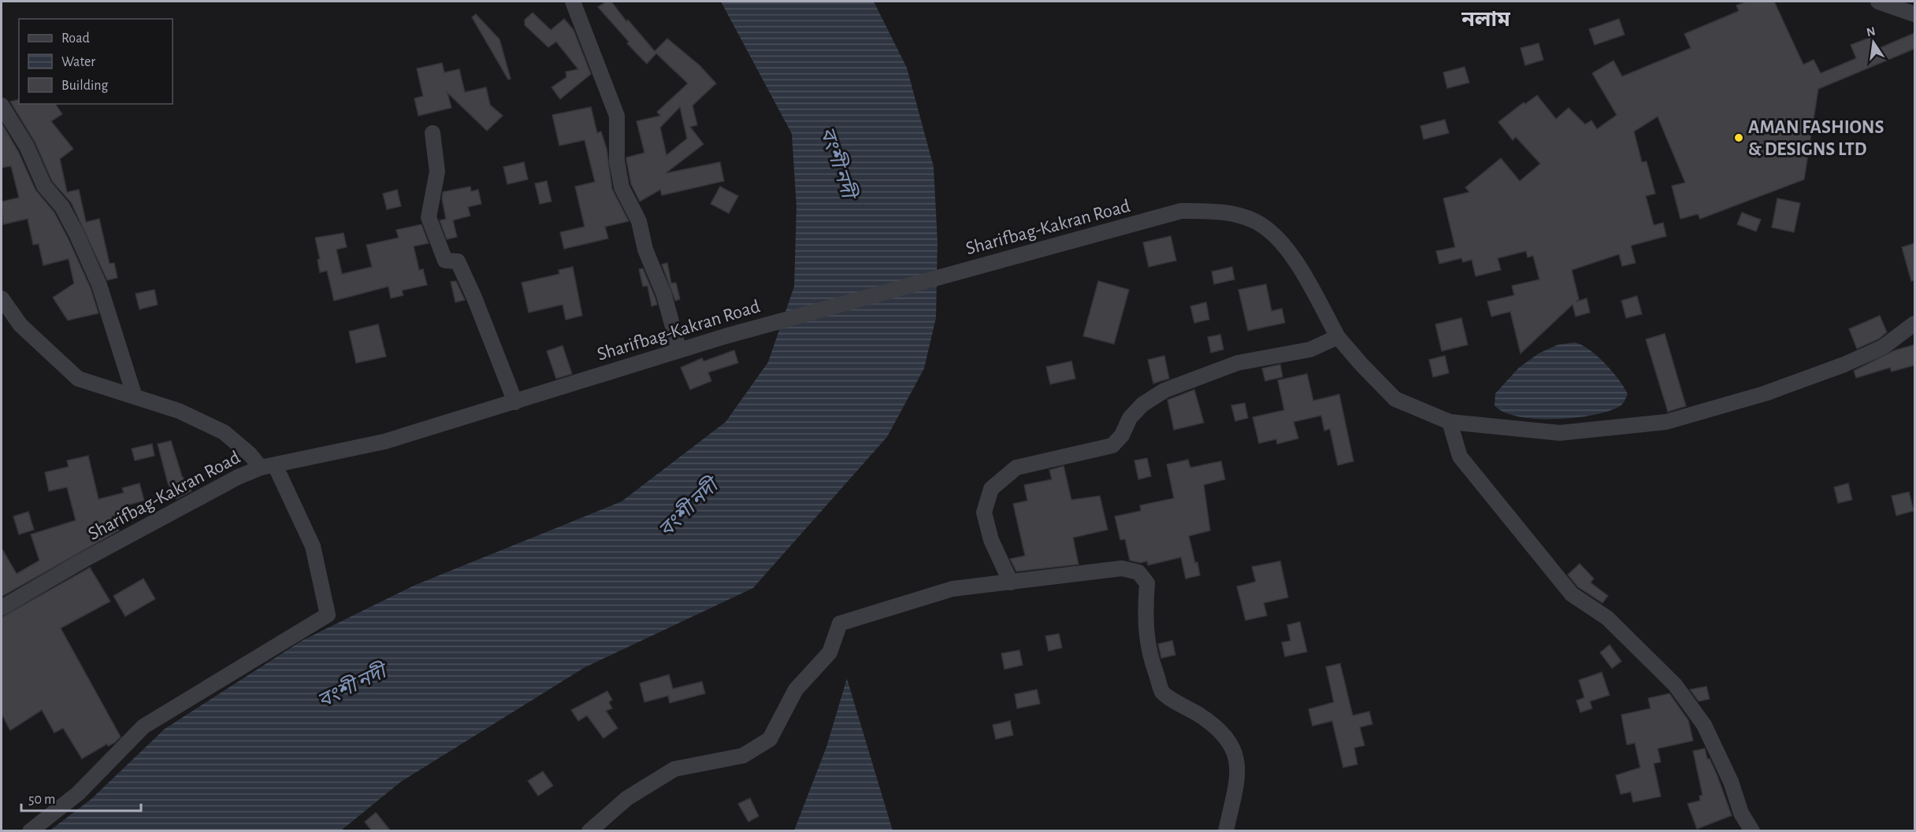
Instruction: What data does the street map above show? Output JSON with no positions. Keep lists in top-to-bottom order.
{
  "streets": {
    "street": ["Sharifbag-Kakran Road"]
  },
  "districts": ["নলাম"],
  "water": ["বংশী নদী"],
  "places": ["AMAN FASHIONS & DESIGNS LTD"],
  "legend": ["Road", "Water", "Building"],
  "scale_bar": "50 m",
  "north": "top"
}
